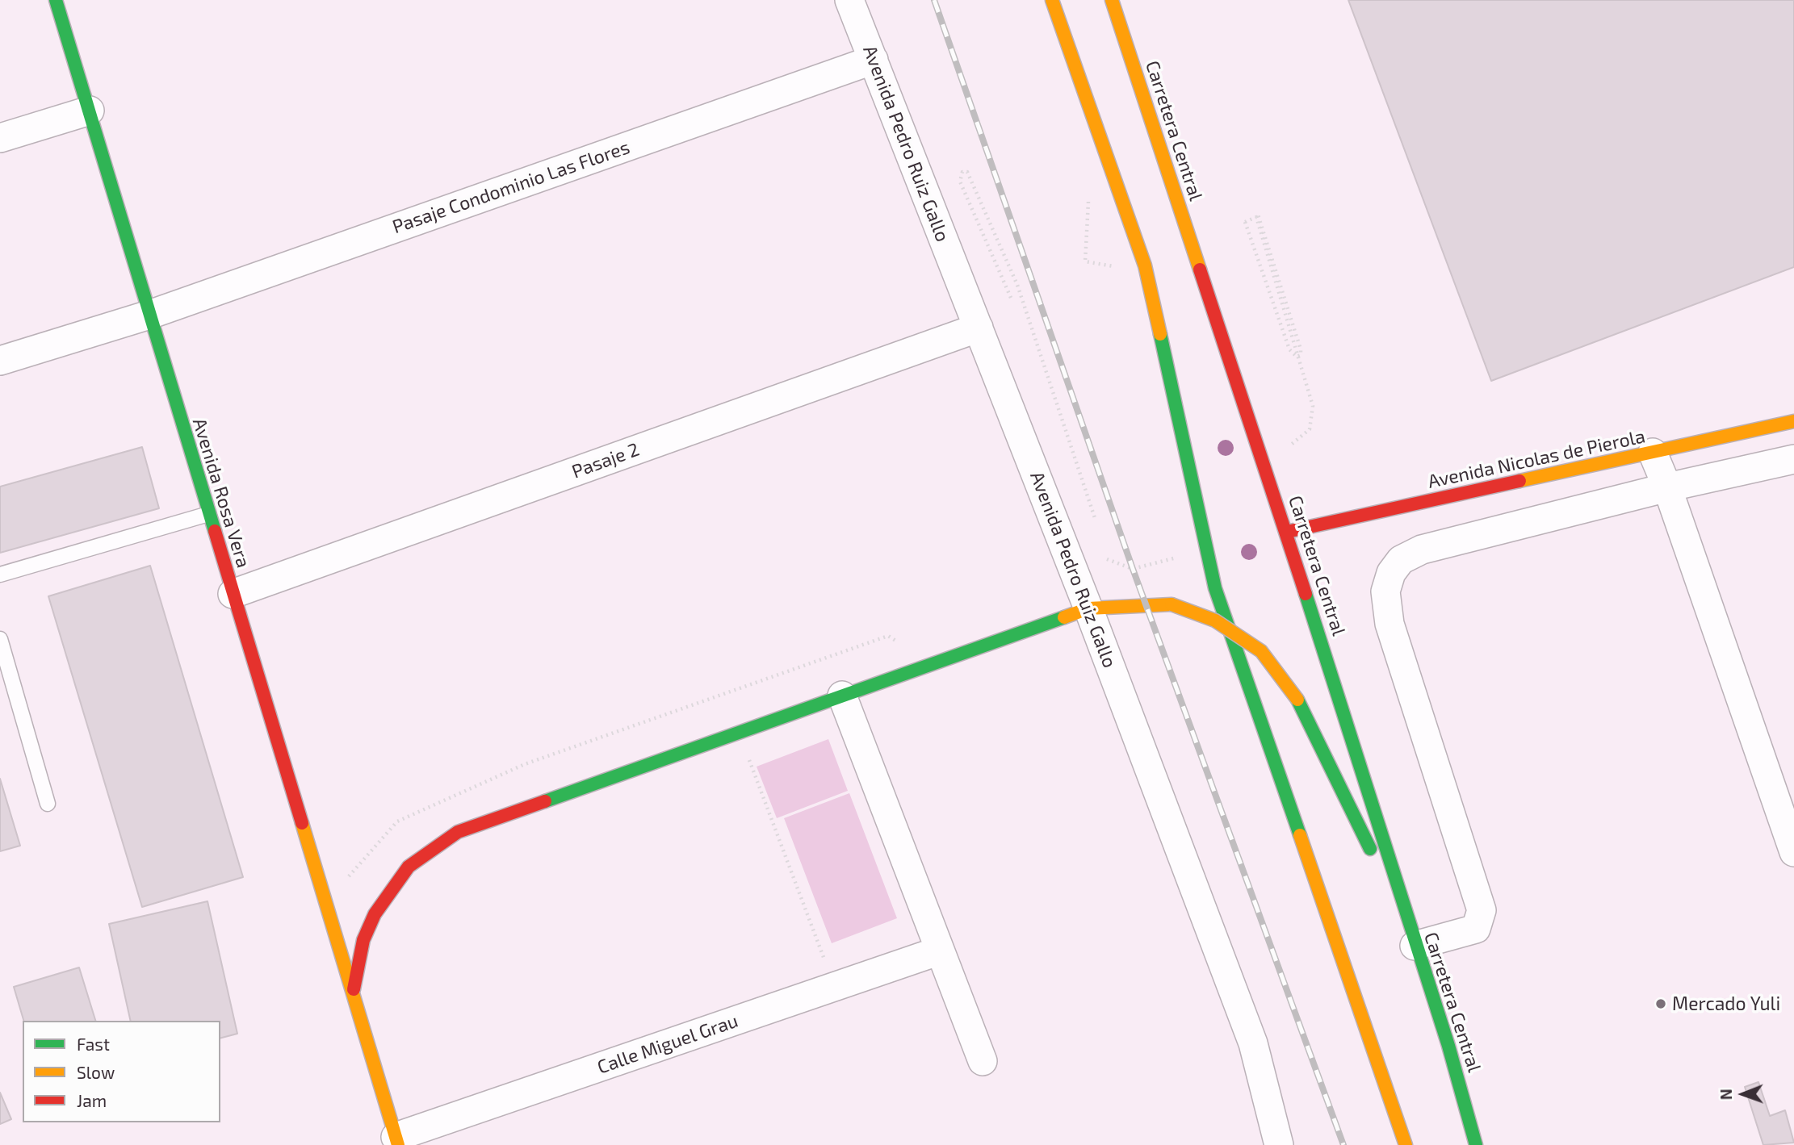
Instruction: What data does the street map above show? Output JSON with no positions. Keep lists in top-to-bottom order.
{
  "streets": {
    "main road": ["Carretera Central", "Avenida Nicolas de Pierola", "Avenida Rosa Vera"],
    "street": [
      "Avenida Pedro Ruiz Gallo",
      "Pasaje Condominio Las Flores",
      "Pasaje 2",
      "Calle Miguel Grau"
    ]
  },
  "crossings": [
    ["Carretera Central", "Avenida Nicolas de Pierola"],
    ["Avenida Pedro Ruiz Gallo", "Pasaje Condominio Las Flores"],
    ["Avenida Pedro Ruiz Gallo", "Pasaje 2"],
    ["Pasaje Condominio Las Flores", "Avenida Rosa Vera"],
    ["Pasaje 2", "Avenida Rosa Vera"],
    ["Avenida Rosa Vera", "Calle Miguel Grau"]
  ],
  "places": ["Mercado Yuli"],
  "legend": ["Fast", "Slow", "Jam"],
  "north": "left"
}
